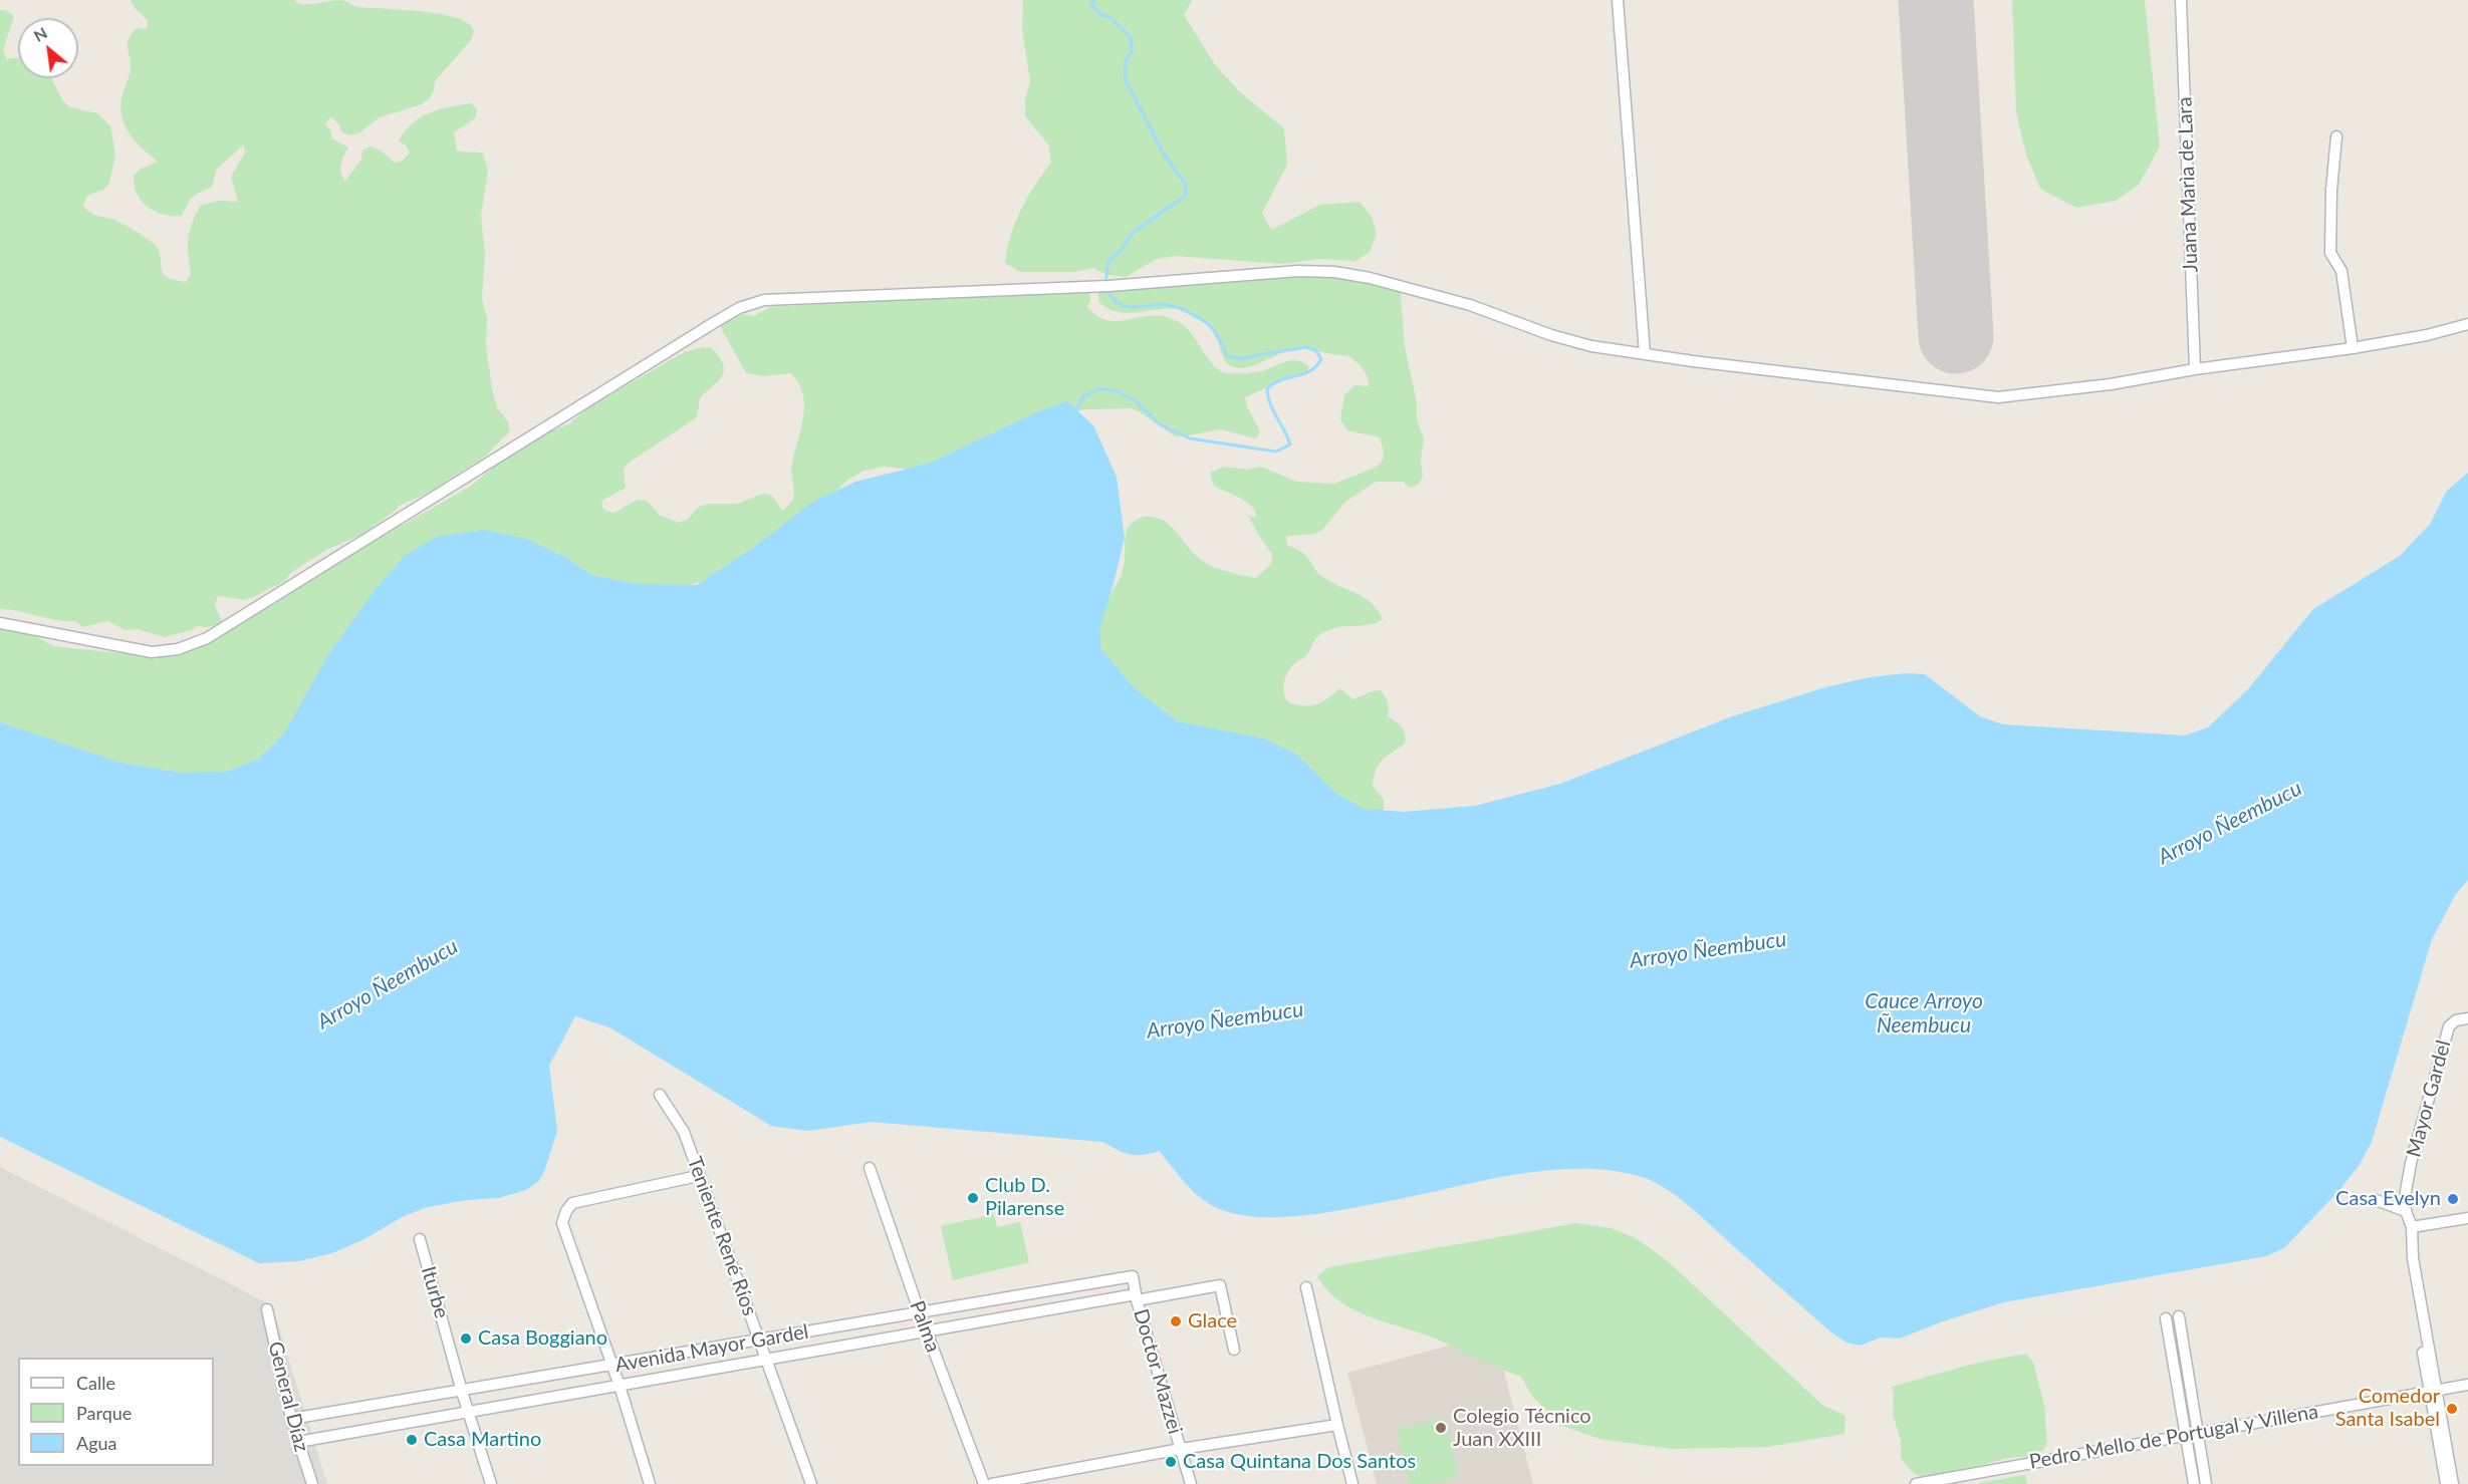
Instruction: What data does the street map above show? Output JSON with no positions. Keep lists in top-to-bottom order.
{
  "streets": {
    "street": [
      "Juana Marìa de Lara",
      "Mayor Gardel",
      "Teniente René Ríos",
      "Iturbe",
      "Palma",
      "Avenida Mayor Gardel",
      "Doctor Mazzei",
      "General Díaz",
      "Pedro Mello de Portugal y Villena"
    ]
  },
  "crossings": [
    ["Mayor Gardel", "Pedro Mello de Portugal y Villena"],
    ["Teniente René Ríos", "Avenida Mayor Gardel"],
    ["Iturbe", "Avenida Mayor Gardel"],
    ["Palma", "Avenida Mayor Gardel"],
    ["Avenida Mayor Gardel", "Doctor Mazzei"],
    ["Avenida Mayor Gardel", "General Díaz"]
  ],
  "water": ["Arroyo Ñeembucu", "Cauce Arroyo Ñeembucu"],
  "places": [
    "Club D. Pilarense",
    "Casa Evelyn",
    "Glace",
    "Casa Boggiano",
    "Comedor Santa Isabel",
    "Colegio Técnico Juan XXIII",
    "Casa Martino",
    "Casa Quintana Dos Santos"
  ],
  "legend": ["Calle", "Parque", "Agua"],
  "north": "top left"
}
